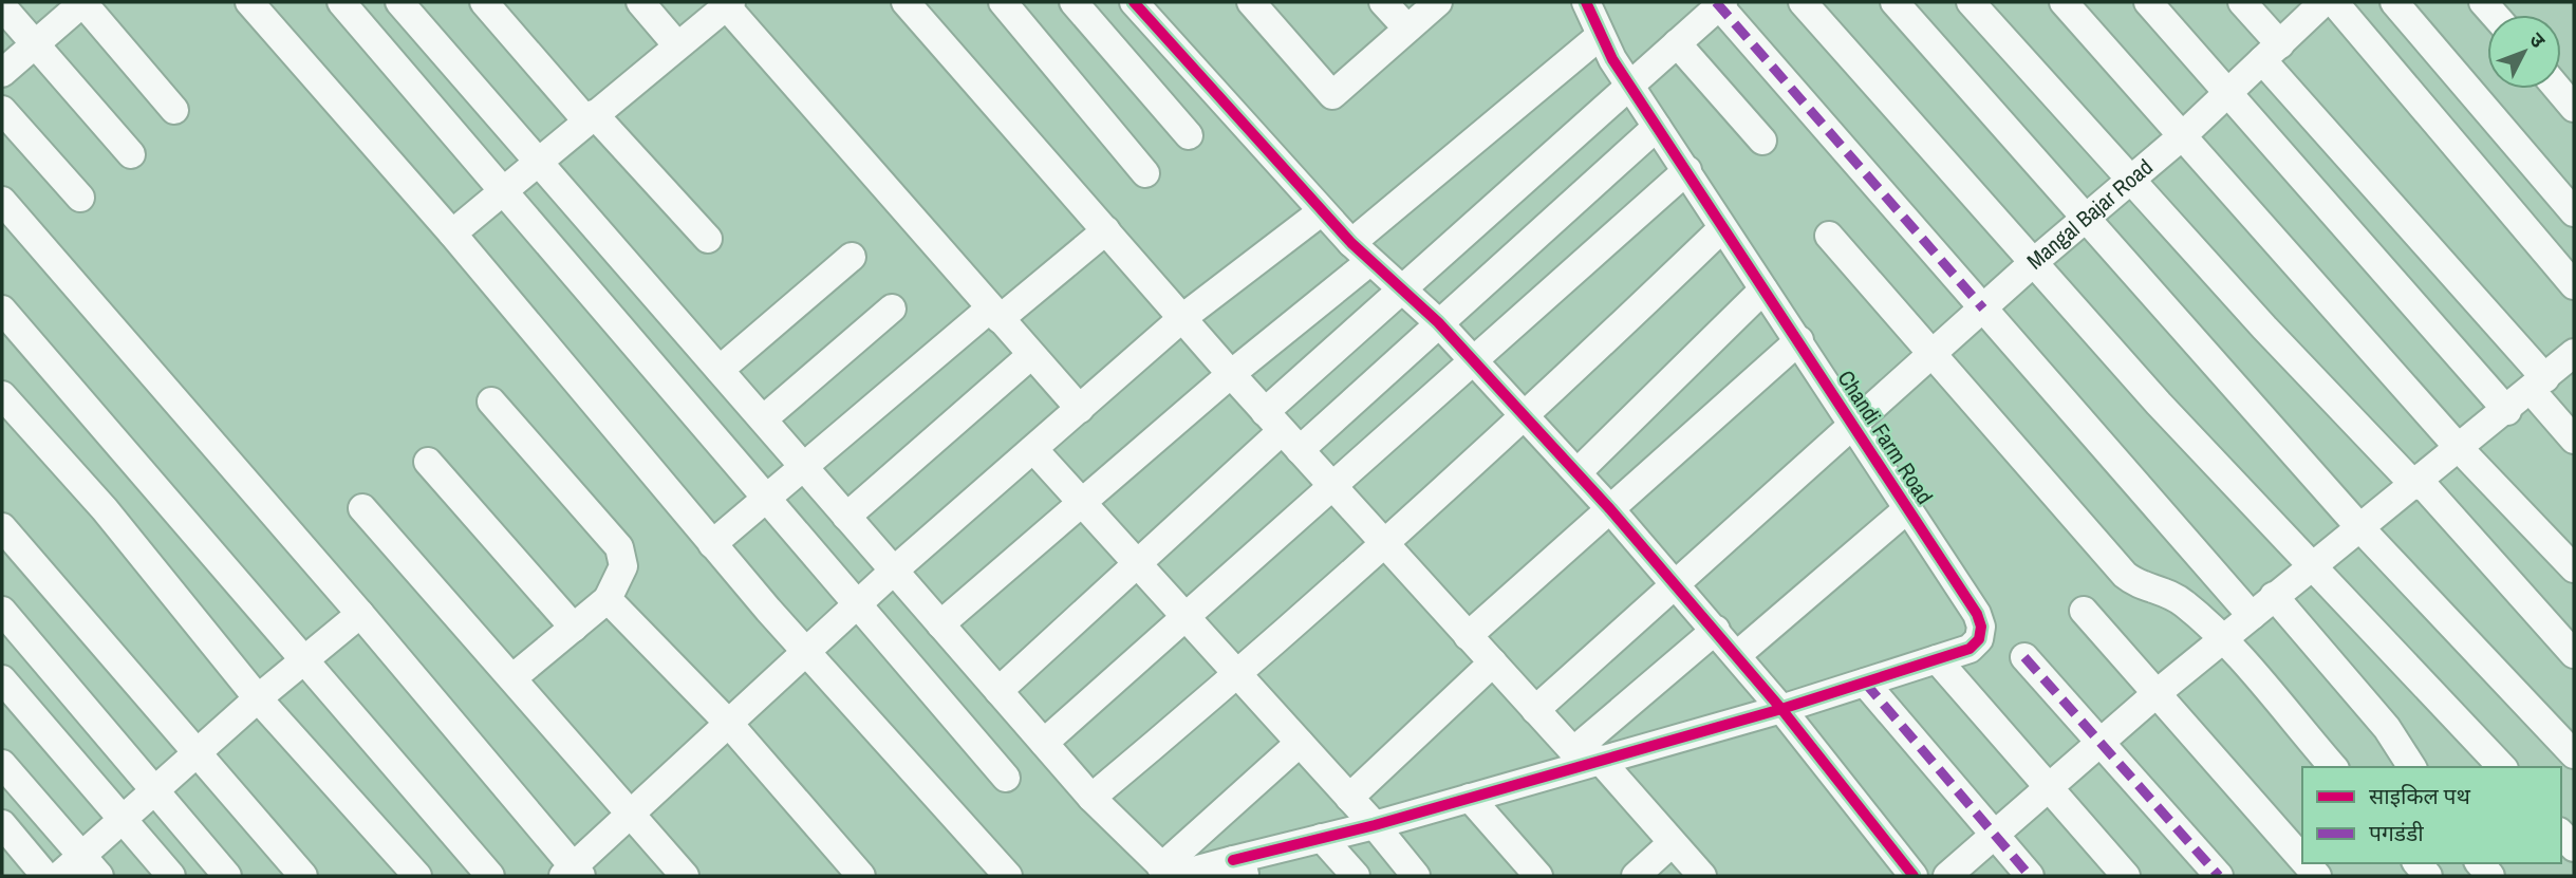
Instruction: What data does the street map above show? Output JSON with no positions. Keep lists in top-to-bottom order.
{
  "streets": {
    "street": ["Mangal Bajar Road", "Chandi Farm Road"]
  },
  "crossings": [
    ["Mangal Bajar Road", "Chandi Farm Road"]
  ],
  "legend": ["साइकिल पथ", "पगडंडी"],
  "north": "top right"
}
